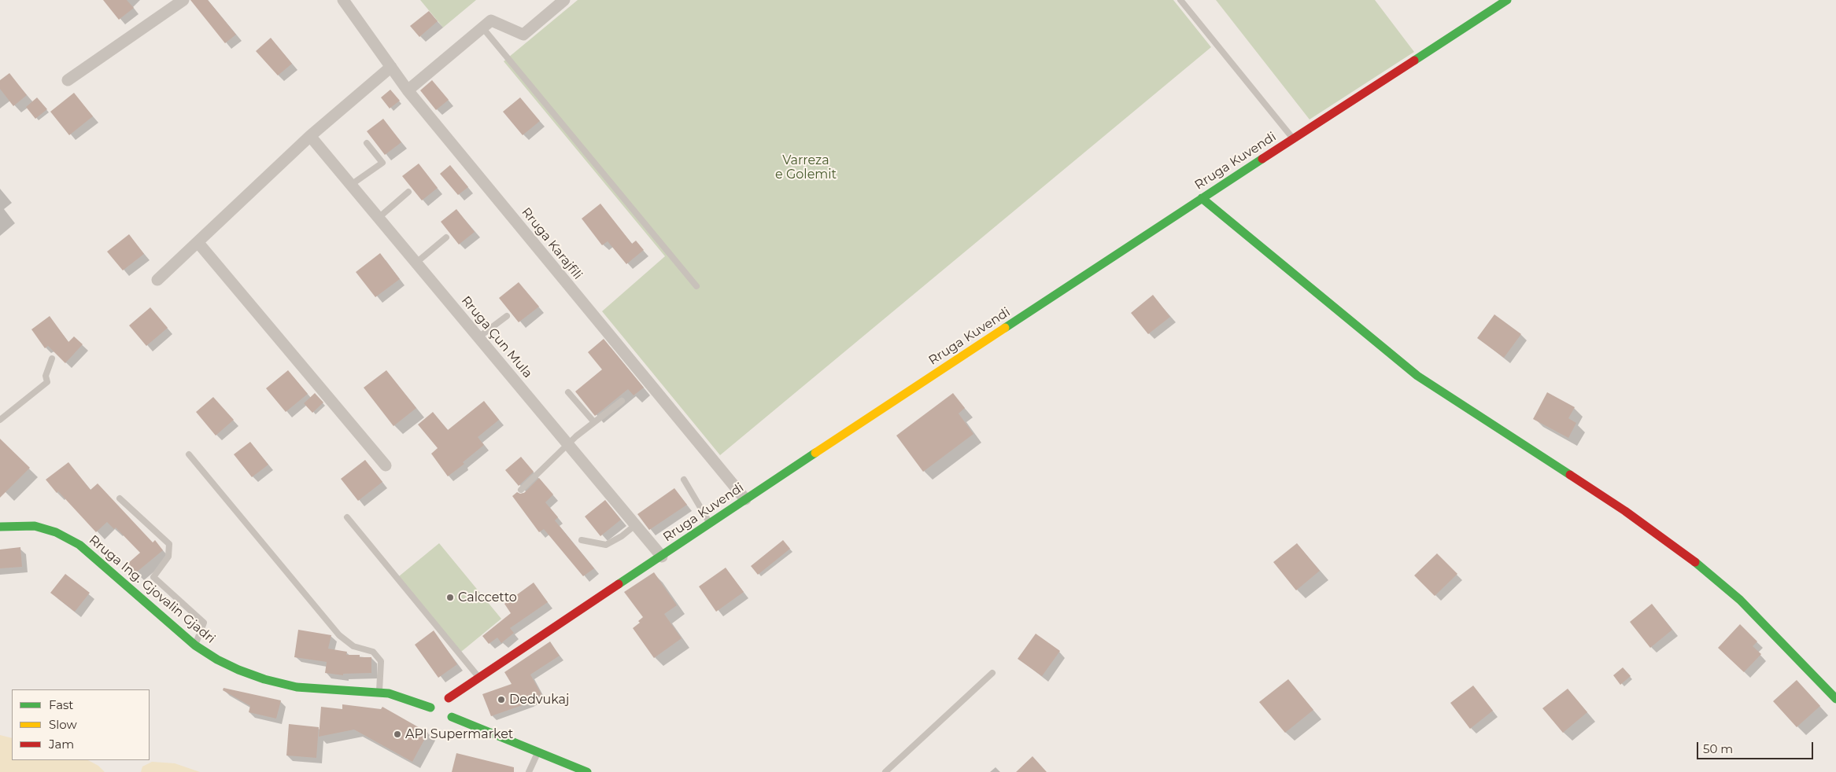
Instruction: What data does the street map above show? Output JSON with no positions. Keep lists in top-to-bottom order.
{
  "streets": {
    "street": [
      "Rruga Kuvendi",
      "Rruga Karajfili",
      "Rruga Çun Mula",
      "Rruga Ing. Gjovalin Gjadri"
    ]
  },
  "crossings": [
    ["Rruga Kuvendi", "Rruga Karajfili"],
    ["Rruga Kuvendi", "Rruga Çun Mula"],
    ["Rruga Kuvendi", "Rruga Ing. Gjovalin Gjadri"]
  ],
  "parks": ["Varreza e Golemit"],
  "places": ["Calccetto", "Dedvukaj", "API Supermarket"],
  "legend": ["Fast", "Slow", "Jam"],
  "scale_bar": "50 m"
}
